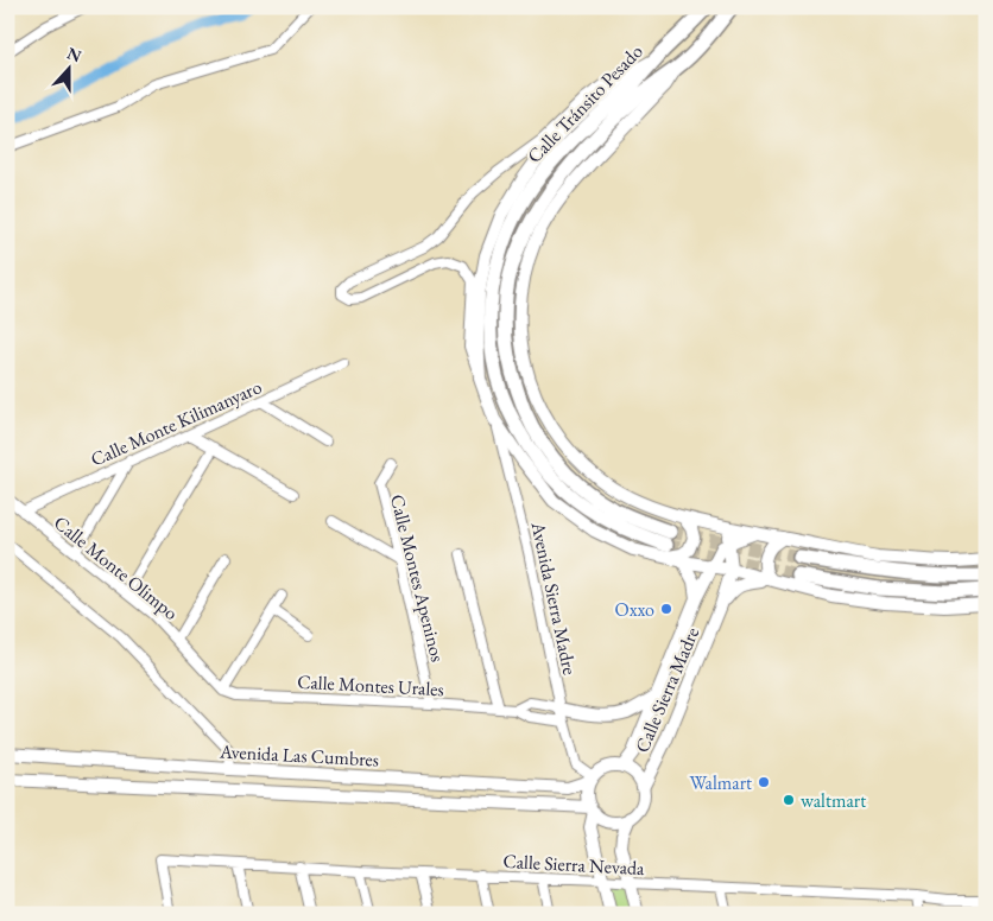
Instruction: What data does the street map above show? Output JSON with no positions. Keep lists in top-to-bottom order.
{
  "streets": {
    "main road": ["Calle Tránsito Pesado"],
    "street": [
      "Calle Monte Kilimanyaro",
      "Calle Monte Olimpo",
      "Calle Montes Apeninos",
      "Avenida Sierra Madre",
      "Calle Montes Urales",
      "Calle Sierra Madre",
      "Avenida Las Cumbres",
      "Calle Sierra Nevada"
    ]
  },
  "crossings": [
    ["Calle Monte Kilimanyaro", "Calle Monte Olimpo"],
    ["Calle Monte Olimpo", "Calle Montes Urales"],
    ["Calle Montes Apeninos", "Calle Montes Urales"],
    ["Avenida Sierra Madre", "Calle Montes Urales"],
    ["Avenida Sierra Madre", "Calle Sierra Madre"],
    ["Avenida Sierra Madre", "Avenida Las Cumbres"],
    ["Calle Sierra Madre", "Avenida Las Cumbres"]
  ],
  "places": ["Oxxo", "Walmart", "waltmart"],
  "north": "top"
}
